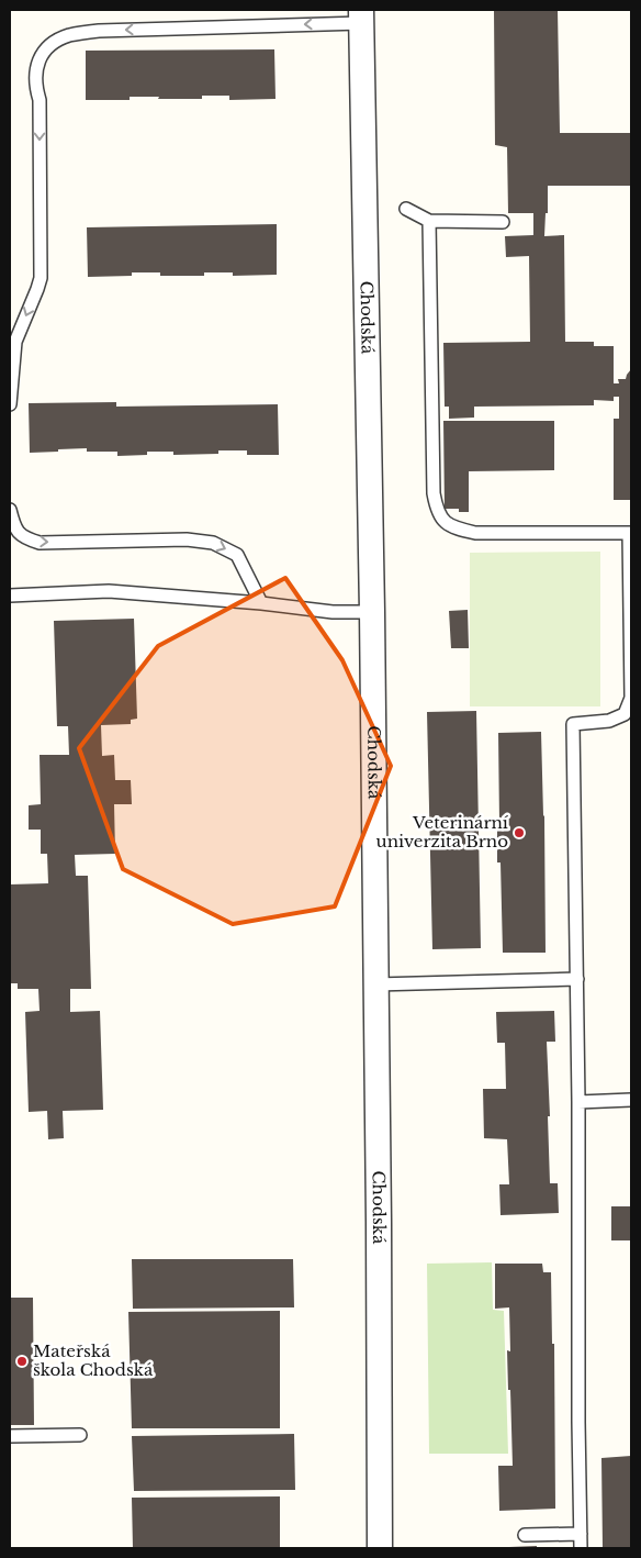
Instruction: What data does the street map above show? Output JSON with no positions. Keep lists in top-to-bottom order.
{
  "streets": {
    "street": ["Chodská"]
  },
  "places": ["Veterinární univerzita Brno", "Mateřská škola Chodská"]
}
